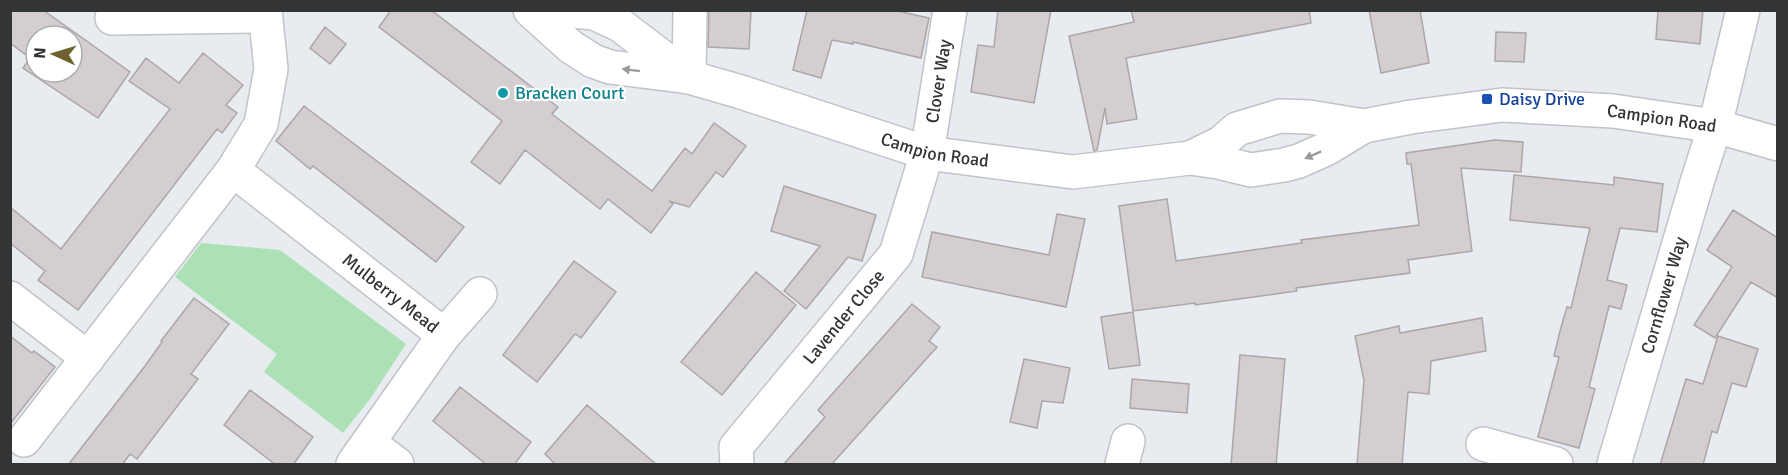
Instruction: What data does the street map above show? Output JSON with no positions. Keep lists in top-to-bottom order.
{
  "streets": {
    "street": [
      "Clover Way",
      "Campion Road",
      "Mulberry Mead",
      "Cornflower Way",
      "Lavender Close"
    ]
  },
  "crossings": [
    ["Clover Way", "Campion Road"],
    ["Clover Way", "Lavender Close"],
    ["Campion Road", "Cornflower Way"],
    ["Campion Road", "Lavender Close"]
  ],
  "places": {
    "other": ["Bracken Court"],
    "transit": ["Daisy Drive"]
  },
  "north": "left"
}
